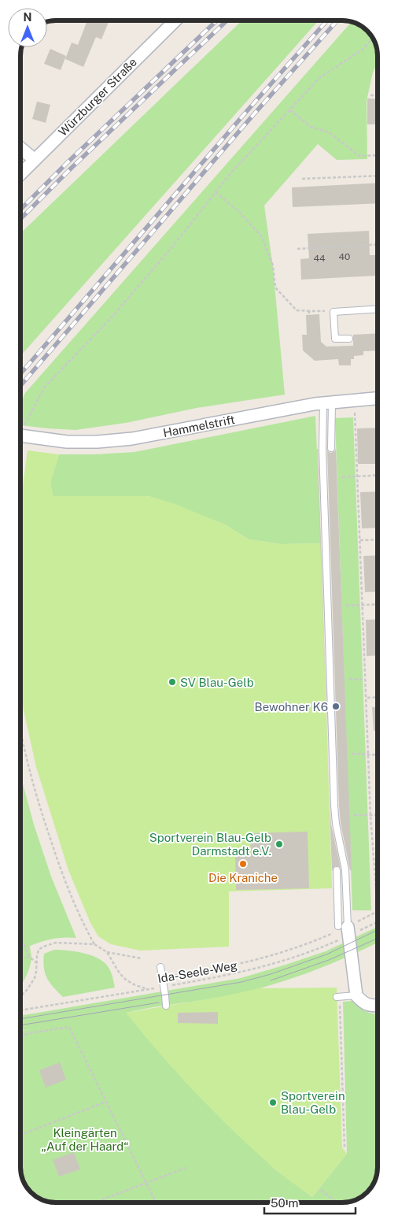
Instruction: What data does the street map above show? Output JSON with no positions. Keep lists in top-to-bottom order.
{
  "streets": {
    "street": ["Würzburger Straße", "Hammelstrift"],
    "path": ["Ida-Seele-Weg"]
  },
  "parks": ["Kleingärten „Auf der Haard“"],
  "places": [
    "SV Blau-Gelb",
    "Bewohner K6",
    "Sportverein Blau-Gelb Darmstadt e.V.",
    "Die Kraniche",
    "Sportverein Blau-Gelb"
  ],
  "house_numbers": ["40", "44"],
  "scale_bar": "50 m",
  "north": "top"
}
